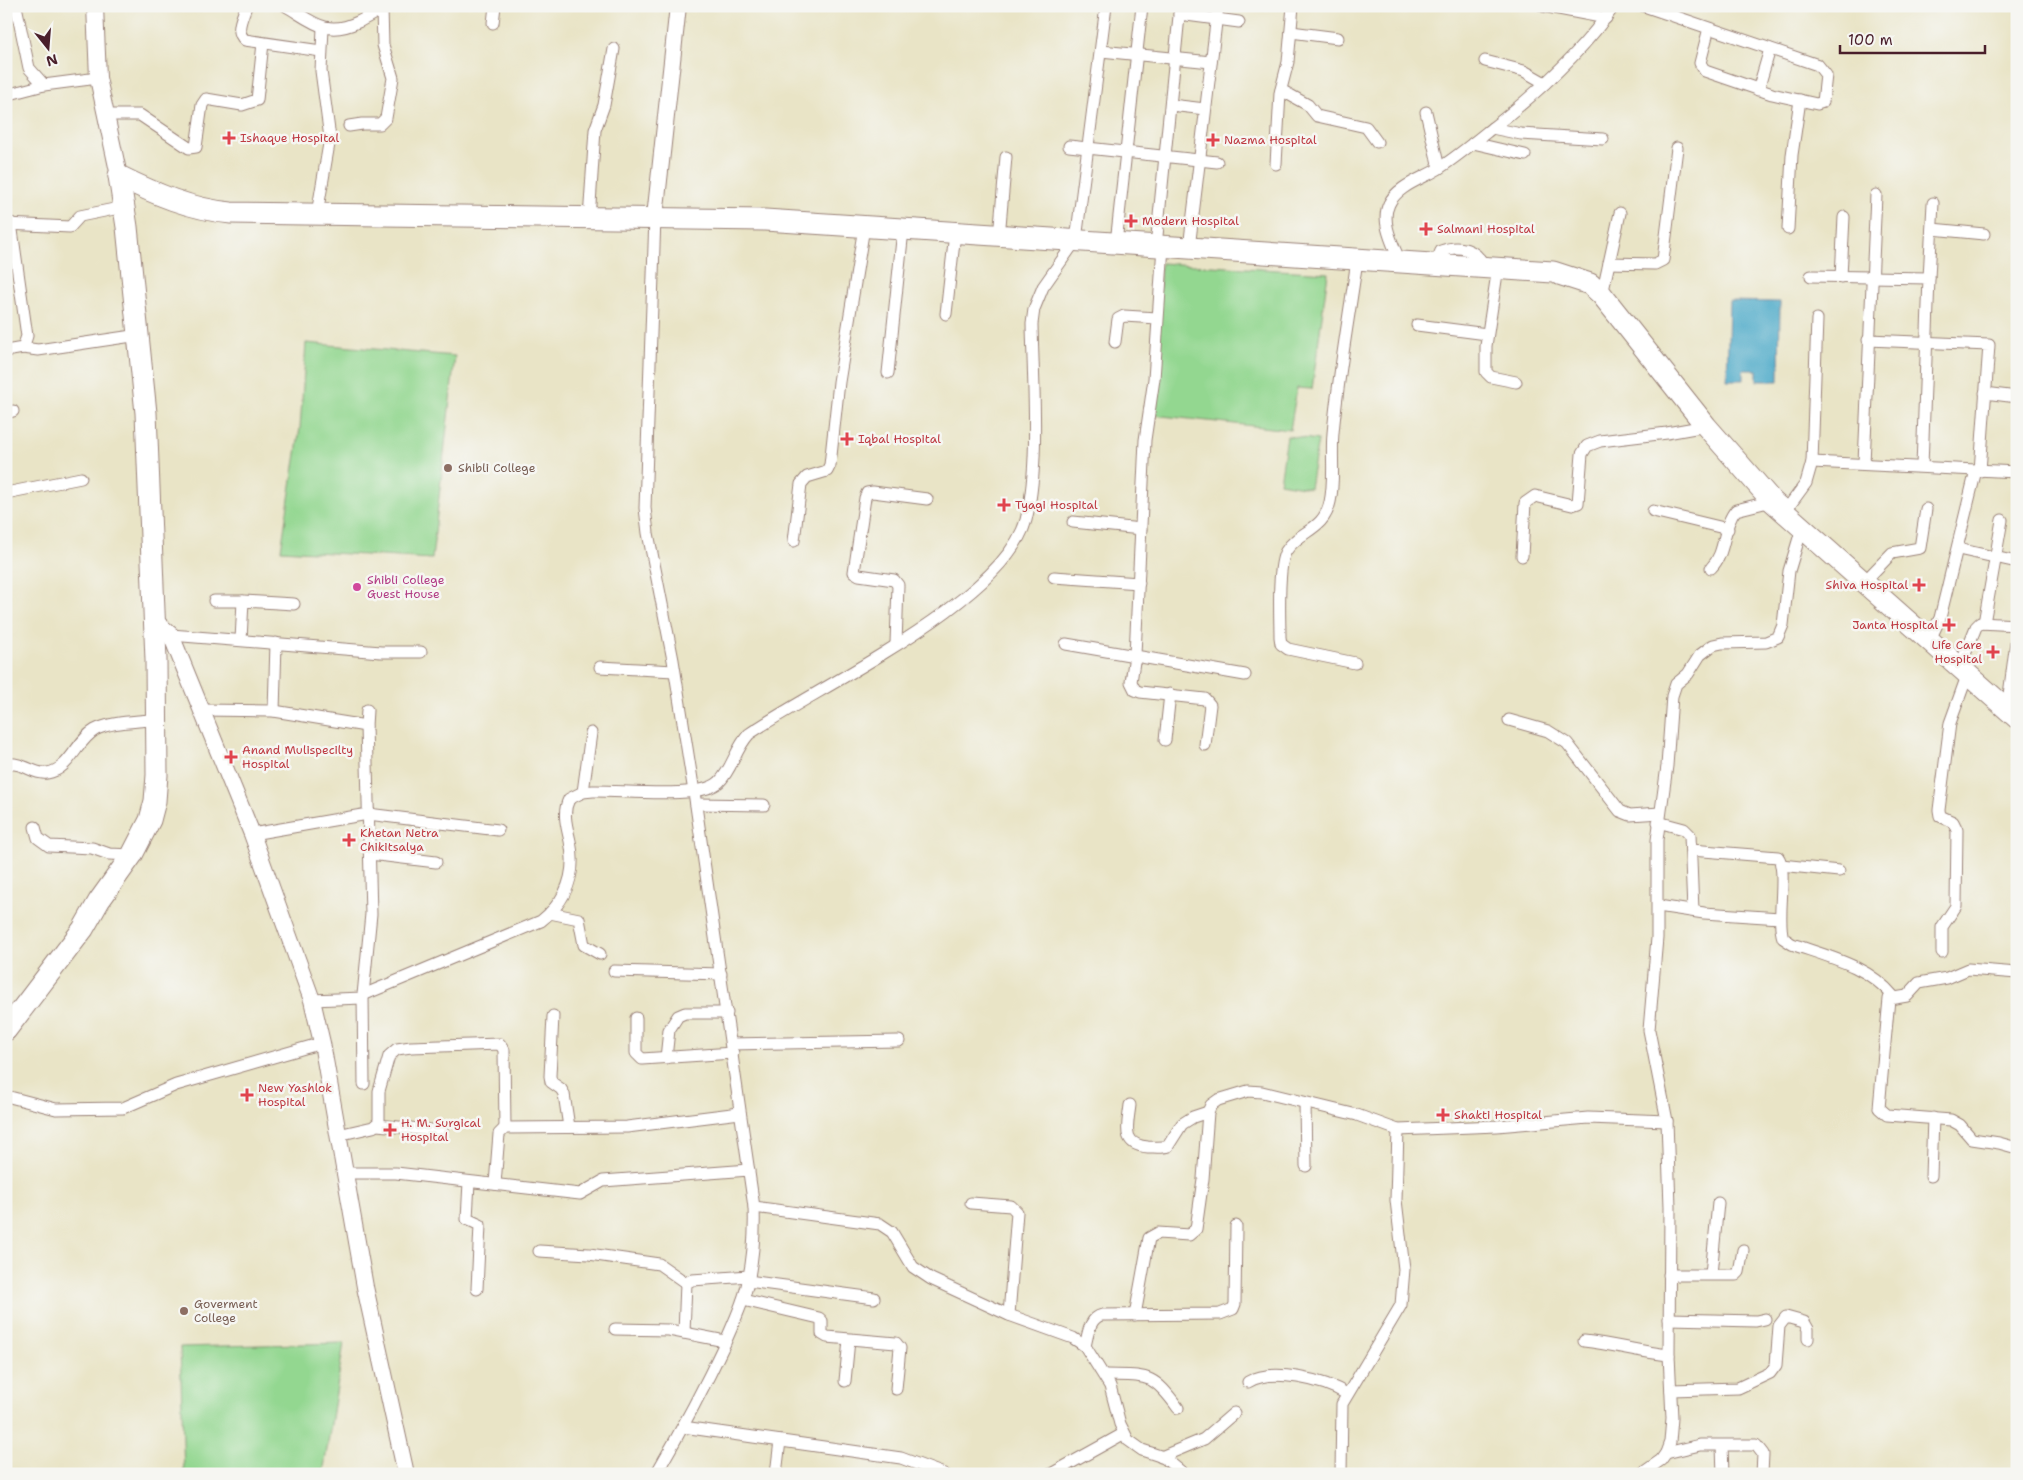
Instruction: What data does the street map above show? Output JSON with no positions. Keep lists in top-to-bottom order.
{
  "places": {
    "health": [
      "Ishaque Hospital",
      "Nazma Hospital",
      "Modern Hospital",
      "Salmani Hospital",
      "Iqbal Hospital",
      "Tyagi Hospital",
      "Shiva Hospital",
      "Janta Hospital",
      "Life Care Hospital",
      "Anand Mulispecilty Hospital",
      "Khetan Netra Chikitsalya",
      "New Yashlok Hospital",
      "Shakti Hospital",
      "H. M. Surgical Hospital"
    ],
    "other": ["Shibli College", "Shibli College Guest House", "Goverment College"]
  },
  "scale_bar": "100 m",
  "north": "bottom"
}
